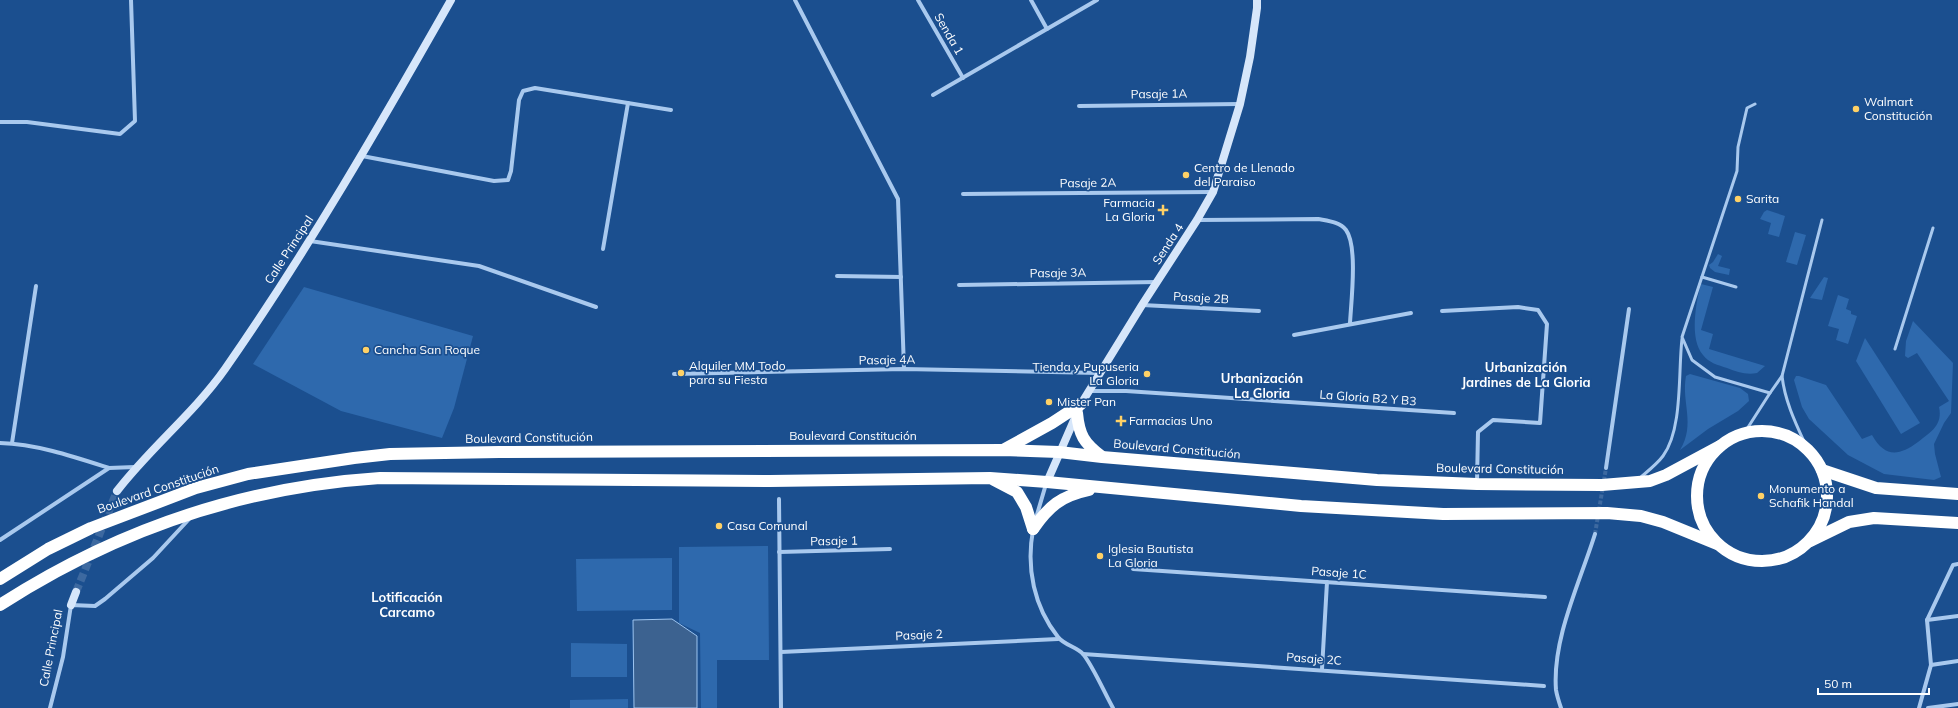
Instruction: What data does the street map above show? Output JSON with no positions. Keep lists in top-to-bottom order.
{
  "streets": {
    "highway": ["Boulevard Constitución"],
    "street": [
      "Senda 1",
      "Pasaje 1A",
      "Pasaje 2A",
      "Senda 4",
      "Calle Principal",
      "Pasaje 3A",
      "Pasaje 2B",
      "Pasaje 4A",
      "La Gloria B2 Y B3",
      "Pasaje 1",
      "Pasaje 1C",
      "Pasaje 2",
      "Pasaje 2C"
    ]
  },
  "crossings": [
    ["Pasaje 1A", "Senda 4"],
    ["Pasaje 2A", "Senda 4"],
    ["Senda 4", "Pasaje 3A"],
    ["Senda 4", "Pasaje 2B"],
    ["Senda 4", "Pasaje 4A"],
    ["Senda 4", "La Gloria B2 Y B3"],
    ["Senda 4", "Boulevard Constitución"]
  ],
  "districts": ["Urbanización Jardines de La Gloria", "Urbanización La Gloria", "Lotificación Carcamo"],
  "places": {
    "other": [
      "Walmart Constitución",
      "Centro de Llenado del Paraiso",
      "Sarita",
      "Cancha San Roque",
      "Alquiler MM Todo para su Fiesta",
      "Tienda y Pupuseria La Gloria",
      "Mister Pan",
      "Monumento a Schafik Handal",
      "Casa Comunal",
      "Iglesia Bautista La Gloria"
    ],
    "health": ["Farmacia La Gloria", "Farmacias Uno"]
  },
  "scale_bar": "50 m"
}
